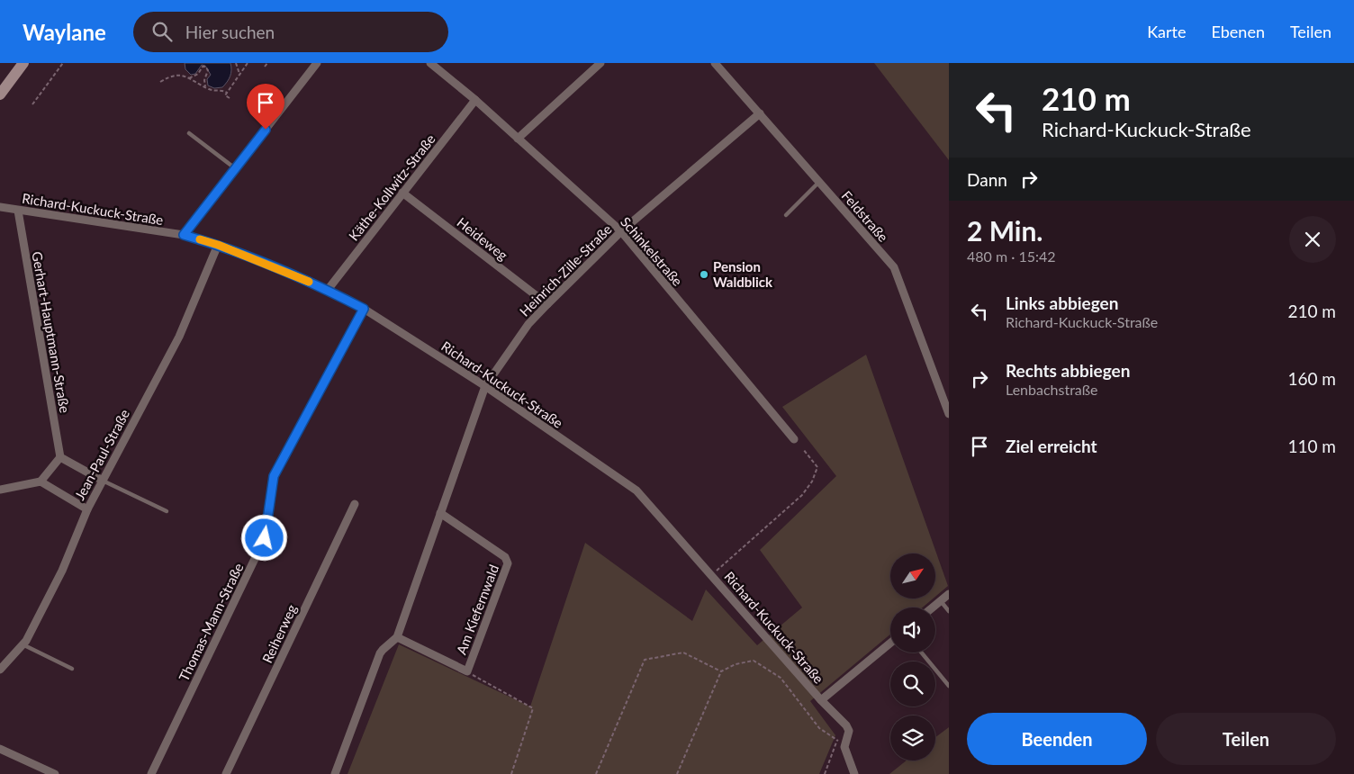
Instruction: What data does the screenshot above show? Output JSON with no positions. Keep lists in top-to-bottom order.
{
  "streets": {
    "street": [
      "Käthe-Kollwitz-Straße",
      "Richard-Kuckuck-Straße",
      "Feldstraße",
      "Heideweg",
      "Schinkelstraße",
      "Heinrich-Zille-Straße",
      "Gerhart-Hauptmann-Straße",
      "Jean-Paul-Straße",
      "Am Kiefernwald",
      "Thomas-Mann-Straße",
      "Reiherweg"
    ]
  },
  "crossings": [
    ["Käthe-Kollwitz-Straße", "Richard-Kuckuck-Straße"],
    ["Käthe-Kollwitz-Straße", "Heideweg"],
    ["Käthe-Kollwitz-Straße", "Schinkelstraße"],
    ["Richard-Kuckuck-Straße", "Heinrich-Zille-Straße"],
    ["Richard-Kuckuck-Straße", "Gerhart-Hauptmann-Straße"],
    ["Richard-Kuckuck-Straße", "Jean-Paul-Straße"],
    ["Richard-Kuckuck-Straße", "Thomas-Mann-Straße"],
    ["Feldstraße", "Heinrich-Zille-Straße"],
    ["Heideweg", "Heinrich-Zille-Straße"],
    ["Schinkelstraße", "Heinrich-Zille-Straße"]
  ],
  "places": ["Pension Waldblick"],
  "north": "top right",
  "page": {
    "header": "Waylane",
    "search": "Hier suchen",
    "nav": ["Karte", "Ebenen", "Teilen"],
    "turn": ["210 m", "Richard-Kuckuck-Straße"],
    "then": "Dann",
    "heading": ["2 Min.", "480 m · 15:42"],
    "list": [
      {
        "name": "Links abbiegen",
        "note": "Richard-Kuckuck-Straße",
        "value": "210 m"
      },
      {
        "name": "Rechts abbiegen",
        "note": "Lenbachstraße",
        "value": "160 m"
      },
      {
        "name": "Ziel erreicht",
        "value": "110 m"
      }
    ],
    "buttons": ["Beenden", "Teilen"]
  }
}
